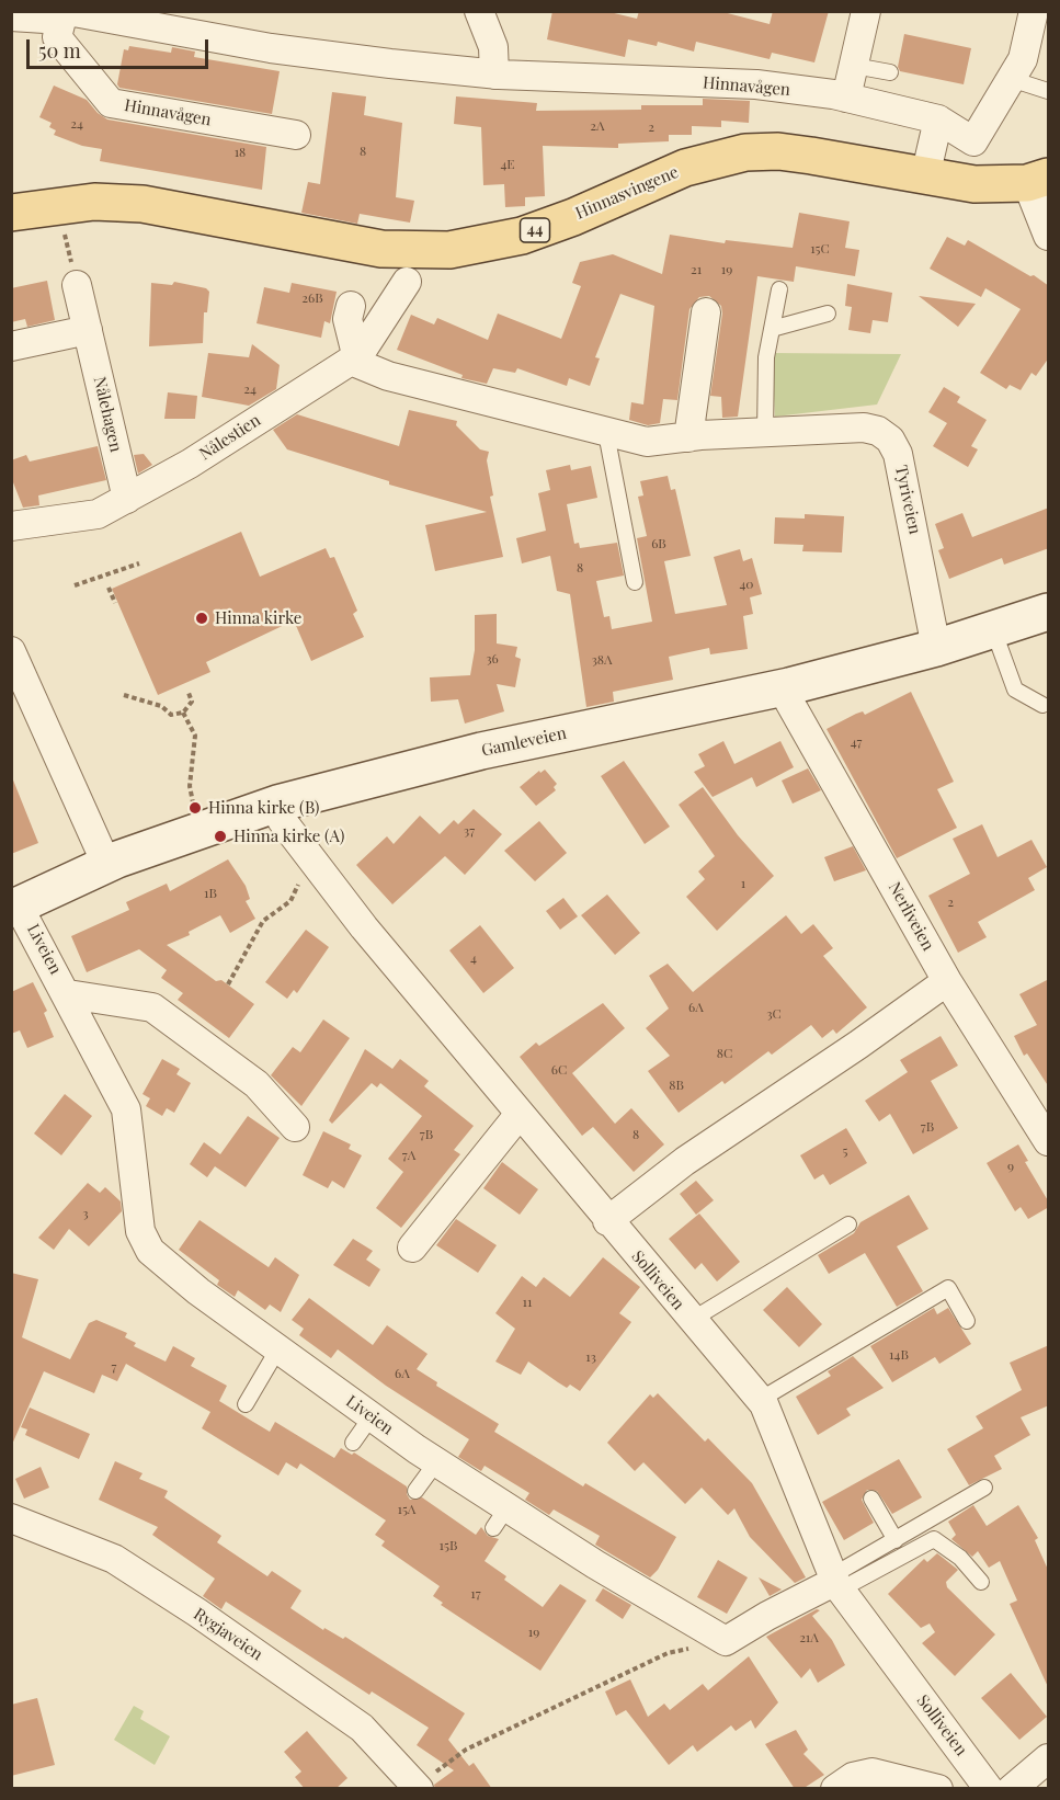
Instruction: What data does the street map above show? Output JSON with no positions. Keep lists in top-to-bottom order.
{
  "streets": {
    "main road": ["Hinnasvingene", "44"],
    "street": [
      "Hinnavågen",
      "Nålehagen",
      "Nålestien",
      "Tyriveien",
      "Gamleveien",
      "Nerliveien",
      "Liveien",
      "Solliveien",
      "Rygjaveien"
    ]
  },
  "crossings": [
    ["Nålehagen", "Nålestien"],
    ["Nålestien", "Tyriveien"],
    ["Tyriveien", "Gamleveien"],
    ["Gamleveien", "Nerliveien"],
    ["Gamleveien", "Liveien"],
    ["Gamleveien", "Solliveien"]
  ],
  "places": ["Hinna kirke", "Hinna kirke (B)", "Hinna kirke (A)"],
  "house_numbers": [
    "24",
    "2A",
    "2",
    "8",
    "18",
    "4E",
    "15C",
    "21",
    "19",
    "26B",
    "24",
    "6B",
    "8",
    "40",
    "36",
    "38A",
    "47",
    "37",
    "1",
    "1B",
    "2",
    "4",
    "6A",
    "3C",
    "8C",
    "6C",
    "8B",
    "7B",
    "7B",
    "8",
    "5",
    "7A",
    "9",
    "3",
    "11",
    "14B",
    "13",
    "7",
    "6A",
    "15A",
    "15B",
    "17",
    "19",
    "21A"
  ],
  "scale_bar": "50 m"
}
